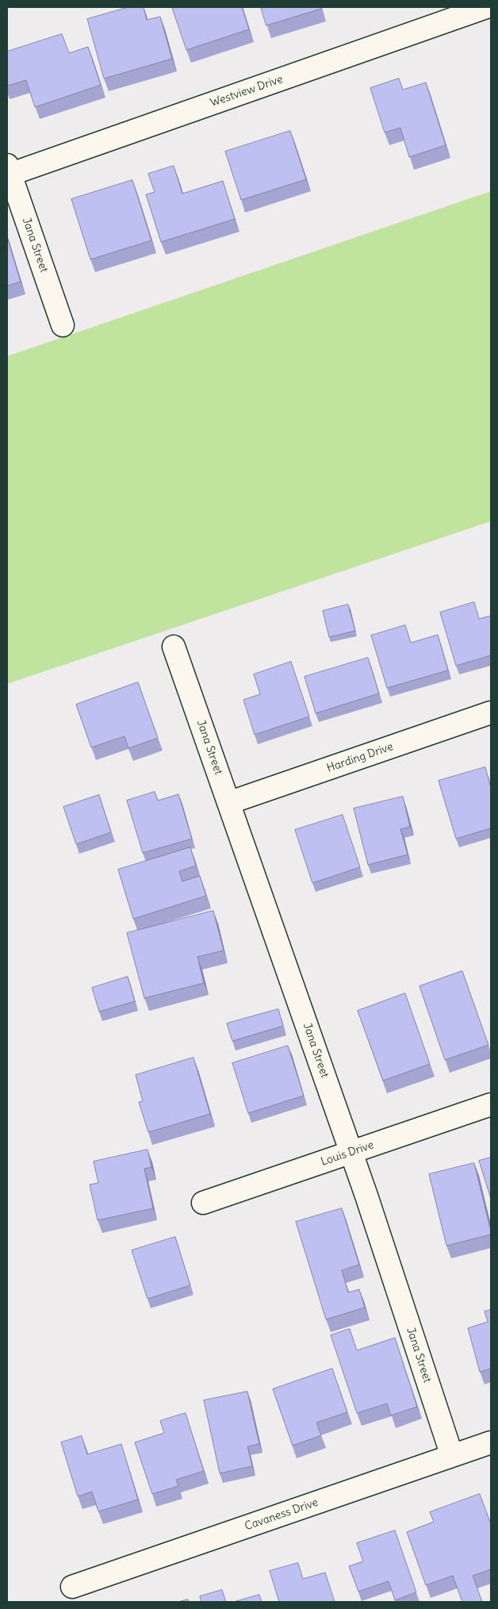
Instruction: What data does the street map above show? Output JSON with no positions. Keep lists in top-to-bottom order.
{
  "streets": {
    "street": [
      "Westview Drive",
      "Jana Street",
      "Harding Drive",
      "Louis Drive",
      "Cavaness Drive"
    ]
  },
  "crossings": [
    ["Westview Drive", "Jana Street"],
    ["Jana Street", "Harding Drive"],
    ["Jana Street", "Louis Drive"],
    ["Jana Street", "Cavaness Drive"]
  ]
}
